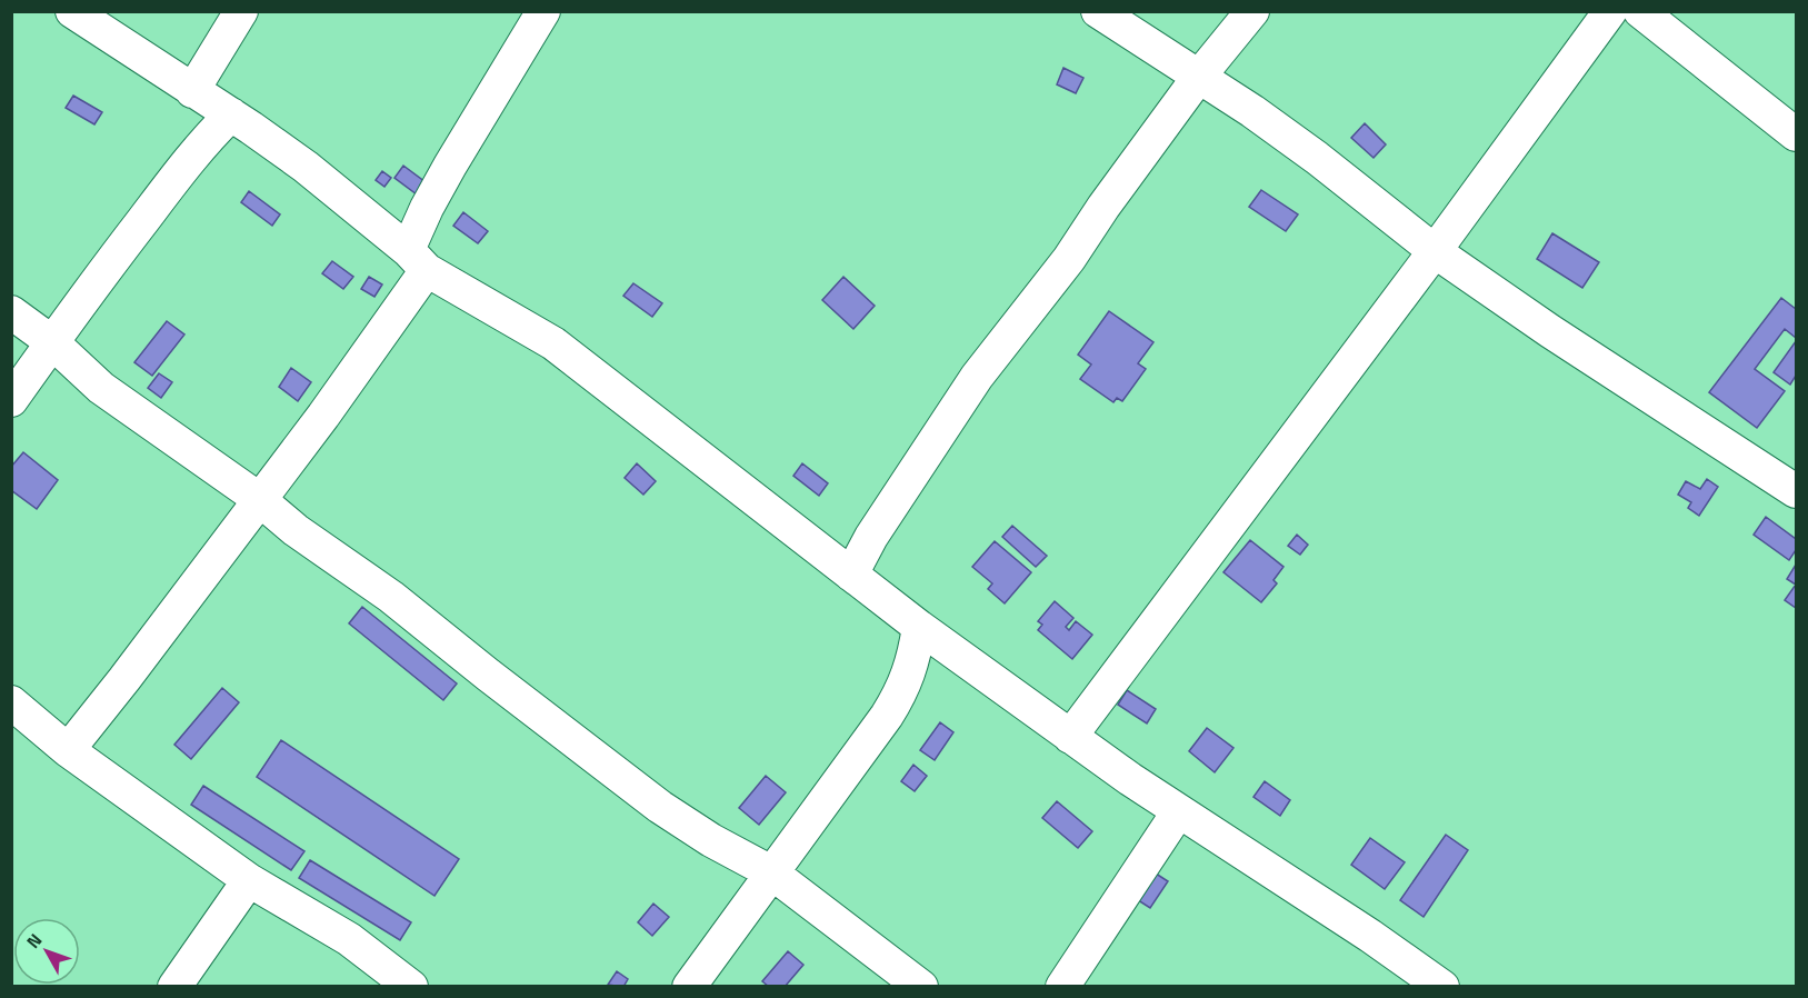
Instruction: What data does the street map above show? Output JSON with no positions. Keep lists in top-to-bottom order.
{
  "north": "top left"
}
